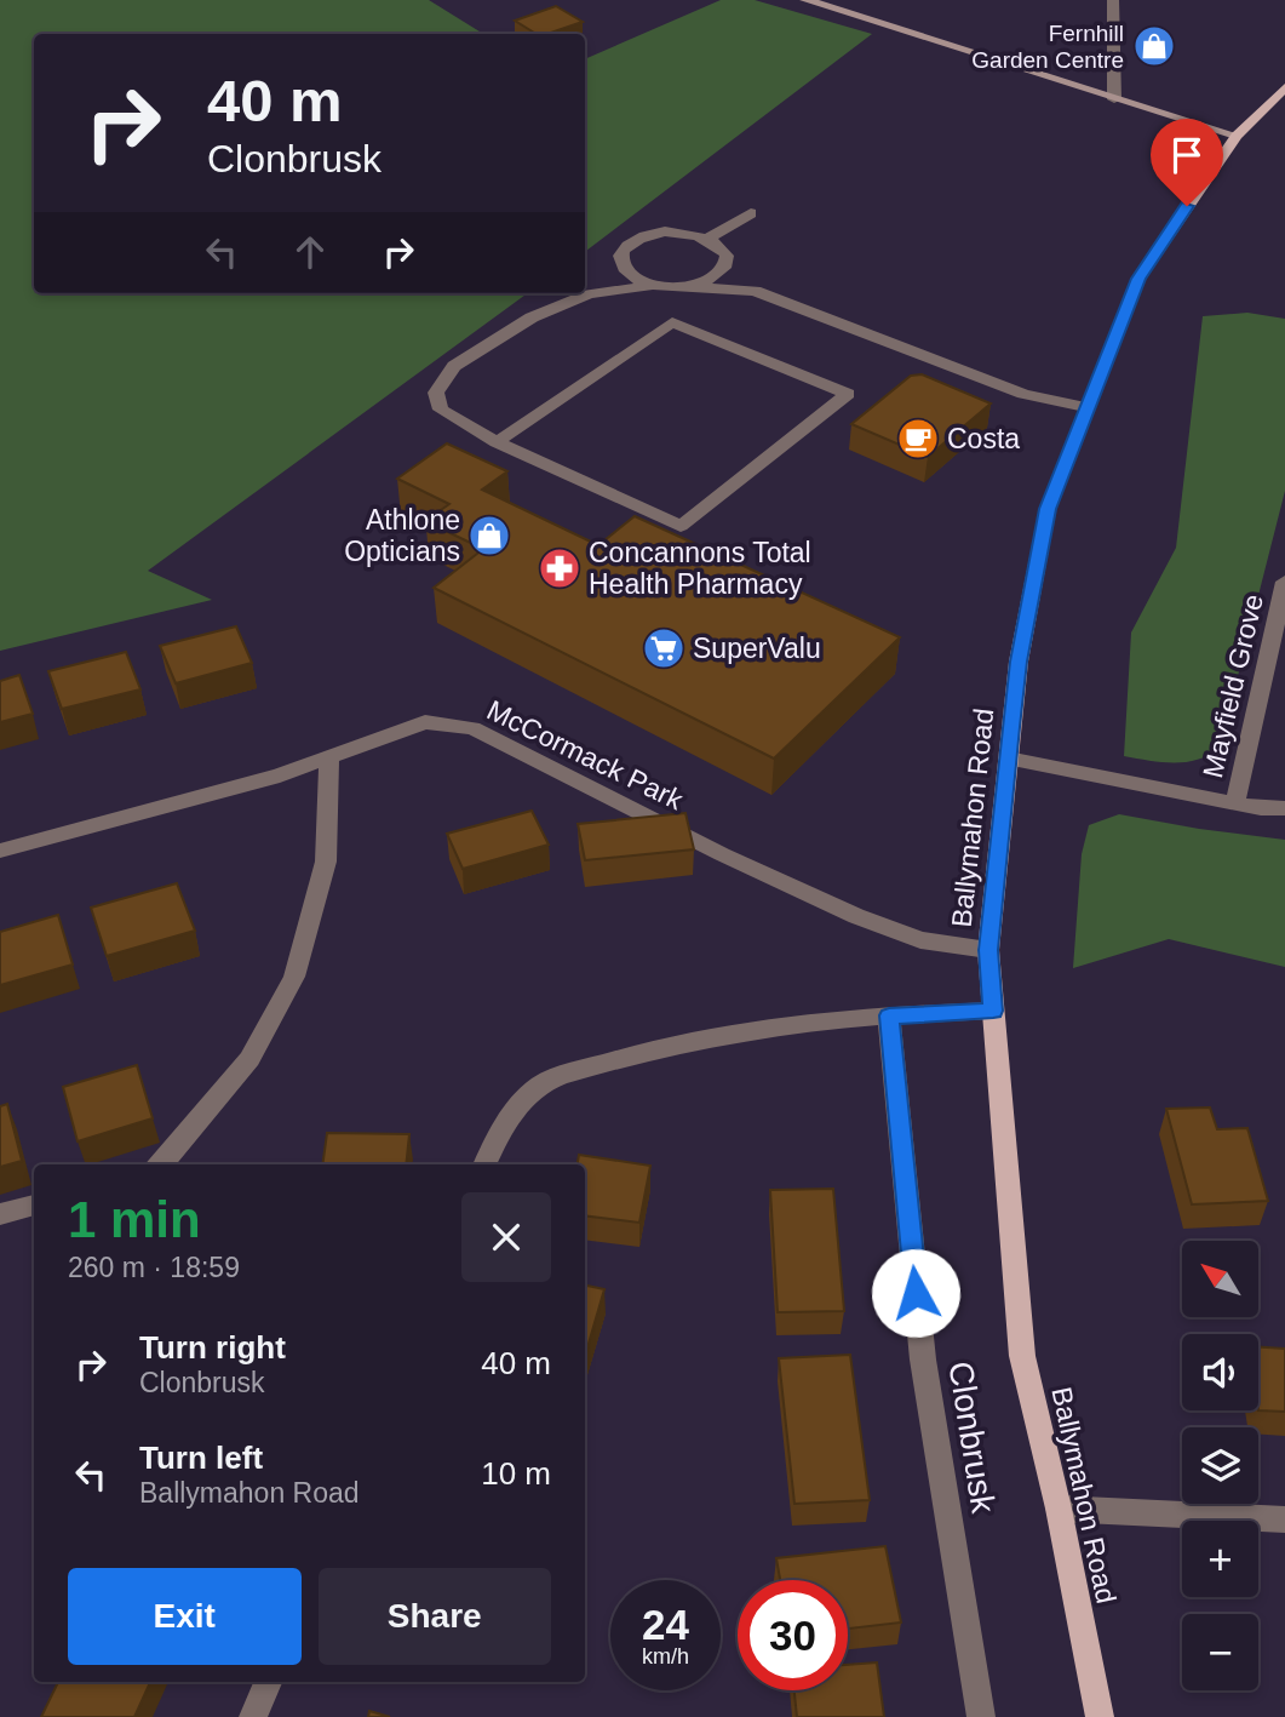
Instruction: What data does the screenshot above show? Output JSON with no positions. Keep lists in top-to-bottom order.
{
  "streets": {
    "main road": ["Ballymahon Road"],
    "street": ["Mayfield Grove", "McCormack Park", "Clonbrusk"]
  },
  "crossings": [
    ["Mayfield Grove", "Ballymahon Road"],
    ["McCormack Park", "Ballymahon Road"]
  ],
  "places": {
    "shop": ["Fernhill Garden Centre", "Athlone Opticians"],
    "cafe": ["Costa"],
    "pharmacy": ["Concannons Total Health Pharmacy"],
    "supermarket": ["SuperValu"]
  },
  "north": "top left",
  "page": {
    "turn": ["40 m", "Clonbrusk"],
    "heading": ["1 min", "260 m · 18:59"],
    "map_buttons": ["+", "−"],
    "list": [
      {
        "name": "Turn right",
        "note": "Clonbrusk",
        "value": "40 m"
      },
      {
        "name": "Turn left",
        "note": "Ballymahon Road",
        "value": "10 m"
      }
    ],
    "buttons": ["Exit", "Share"],
    "speed": "24 km/h",
    "limit": "30"
  }
}
